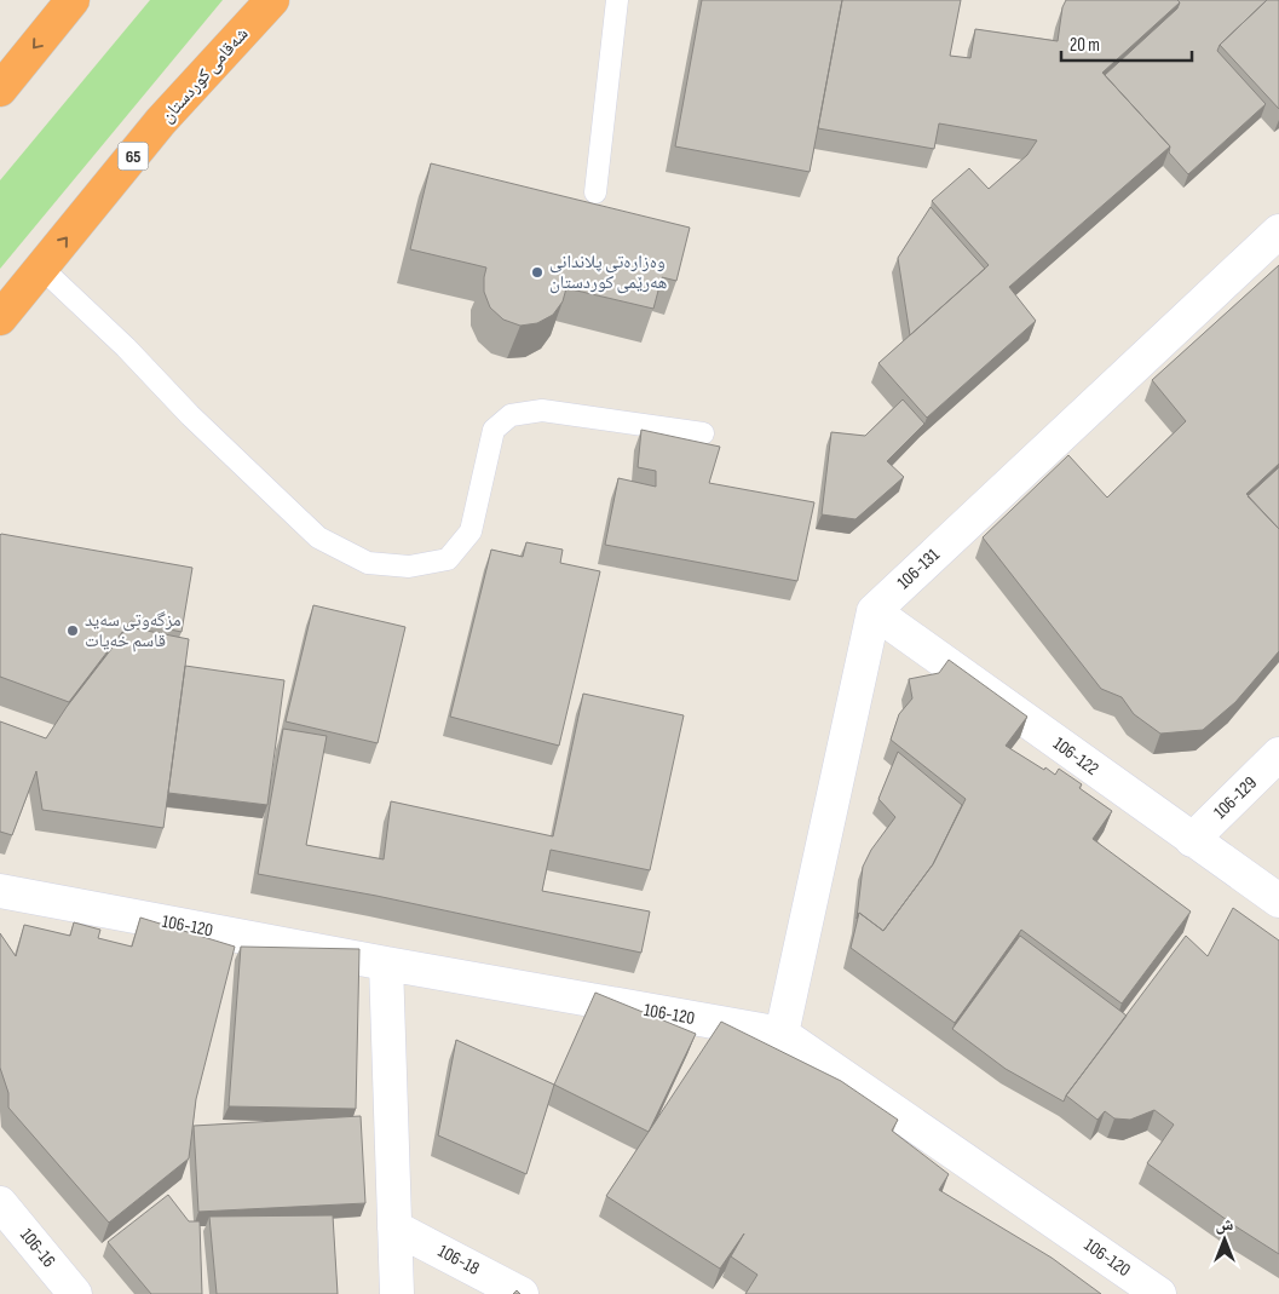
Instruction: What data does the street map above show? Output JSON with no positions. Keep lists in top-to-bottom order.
{
  "streets": {
    "highway": ["شەقامی کوردستان", "65"],
    "street": [
      "106-131",
      "106-122",
      "106-129",
      "106-120",
      "106-16",
      "106-18"
    ]
  },
  "crossings": [
    ["106-131", "106-122"],
    ["106-122", "106-129"]
  ],
  "places": ["وەزارەتی پلاندانی هەرێمی کوردستان", "مزگەوتی سەید قاسم خەیات"],
  "scale_bar": "20 m",
  "north": "top"
}
